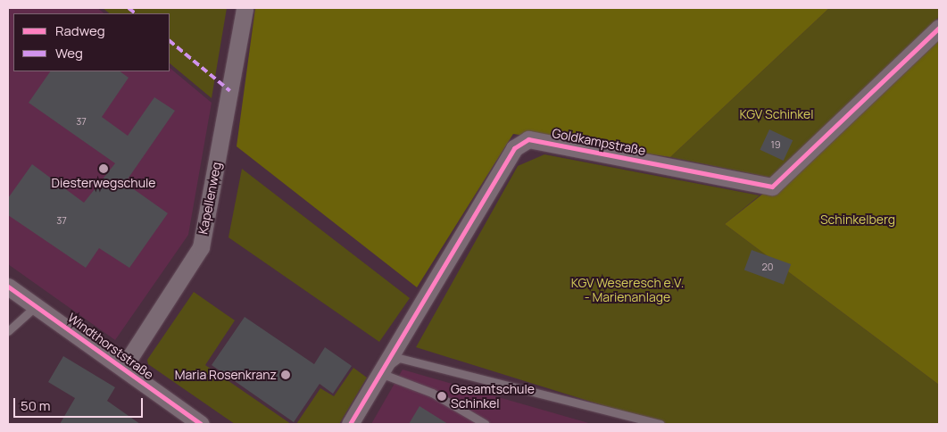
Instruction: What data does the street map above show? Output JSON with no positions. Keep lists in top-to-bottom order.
{
  "streets": {
    "street": ["Goldkampstraße", "Kapellenweg", "Windthorststraße"]
  },
  "crossings": [
    ["Kapellenweg", "Windthorststraße"]
  ],
  "parks": ["KGV Schinkel", "Schinkelberg", "KGV Weseresch e.V. - Marienanlage"],
  "places": ["Diesterwegschule", "Maria Rosenkranz", "Gesamtschule Schinkel"],
  "house_numbers": [
    "37",
    "19",
    "37",
    "20"
  ],
  "legend": ["Radweg", "Weg"],
  "scale_bar": "50 m"
}
